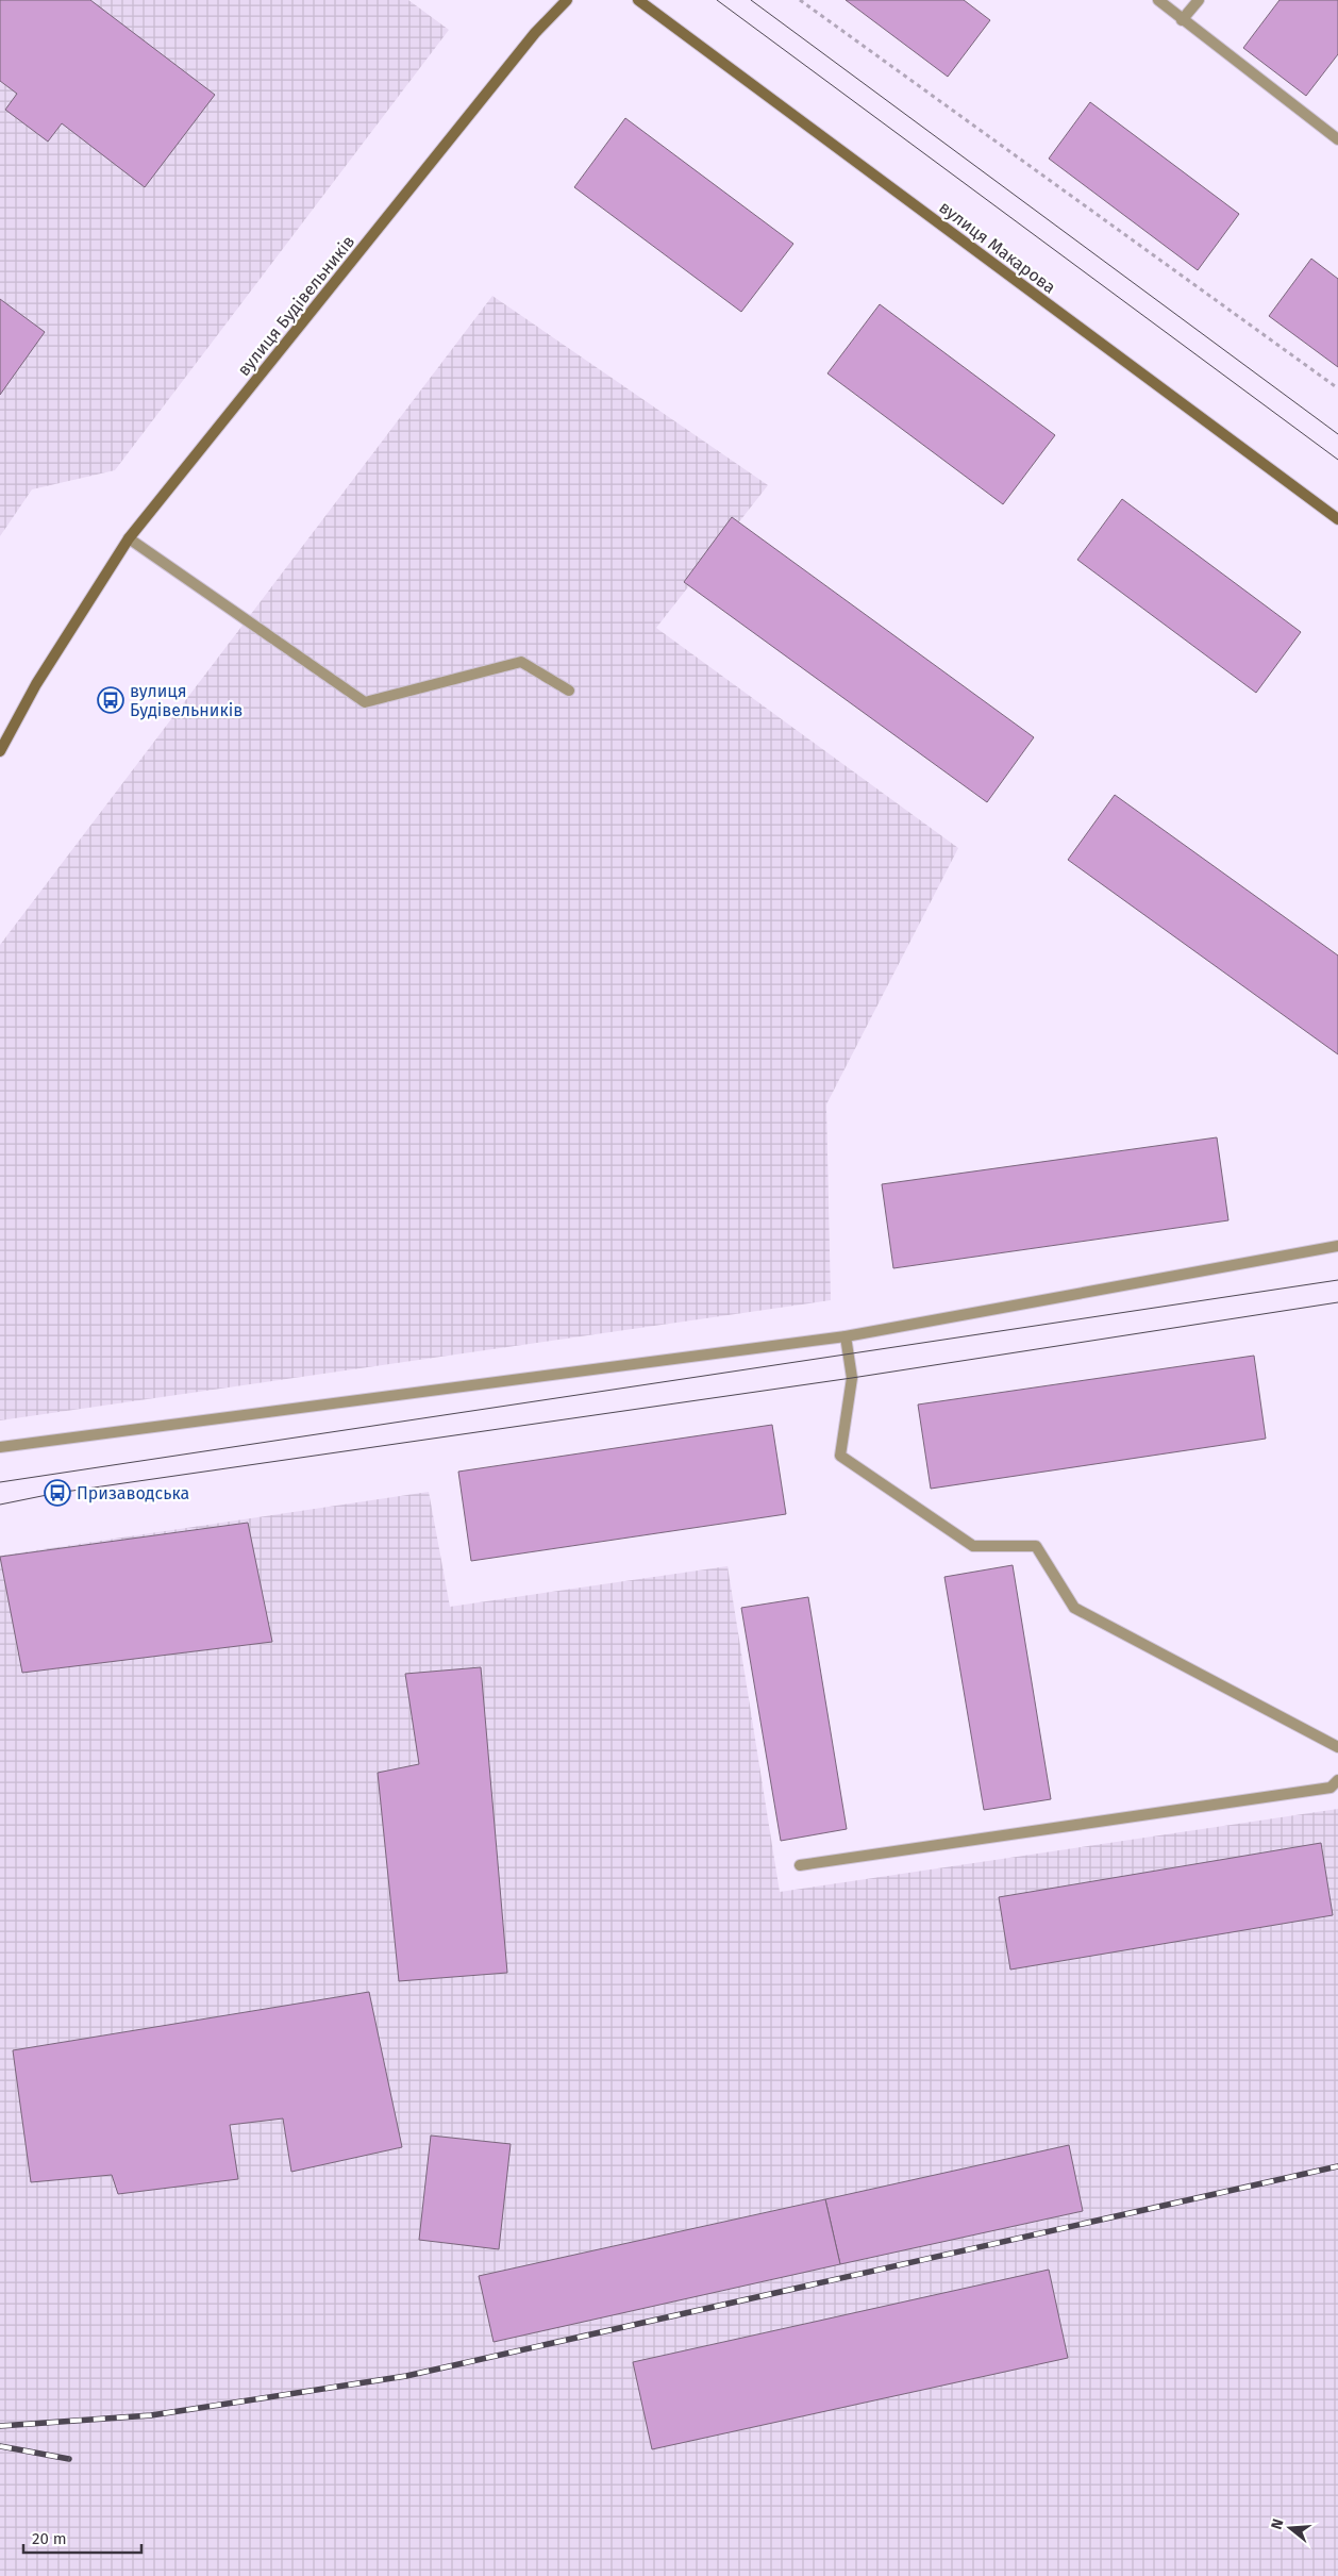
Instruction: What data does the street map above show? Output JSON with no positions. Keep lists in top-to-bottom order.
{
  "streets": {
    "street": ["вулиця Макарова", "вулиця Будівельників"]
  },
  "places": {
    "bus stop": ["вулиця Будівельників", "Призаводська"]
  },
  "scale_bar": "20 m",
  "north": "left"
}
